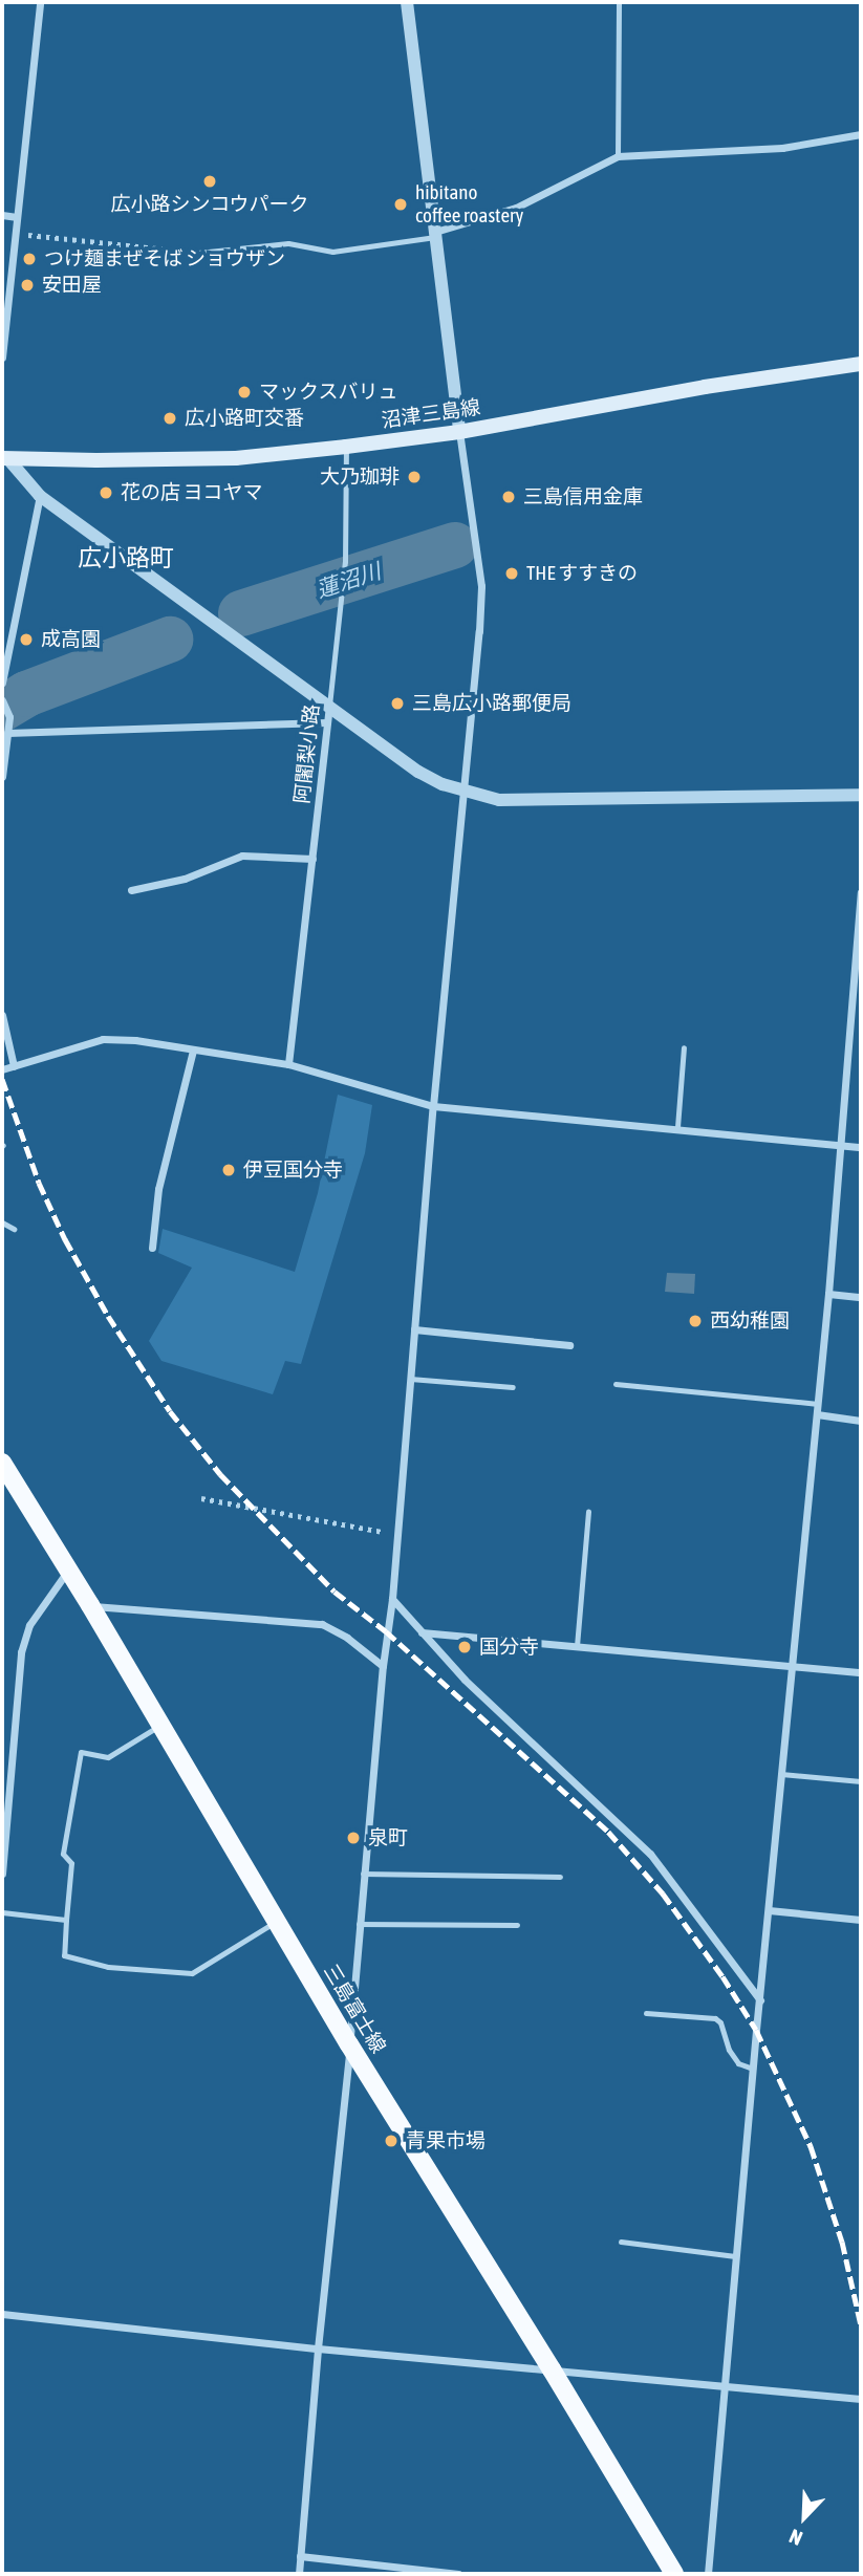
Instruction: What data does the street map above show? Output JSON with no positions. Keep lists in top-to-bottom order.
{
  "streets": {
    "main road": ["沼津三島線", "三島富士線"],
    "street": ["阿闍梨小路"]
  },
  "crossings": [
    ["沼津三島線", "阿闍梨小路"]
  ],
  "districts": ["広小路町"],
  "water": ["蓮沼川"],
  "places": [
    "広小路シンコウパーク",
    "hibitano coffee roastery",
    "つけ麺まぜそば ショウザン",
    "安田屋",
    "マックスバリュ",
    "広小路町交番",
    "大乃珈琲",
    "花の店 ヨコヤマ",
    "三島信用金庫",
    "THE すすきの",
    "成高園",
    "三島広小路郵便局",
    "伊豆国分寺",
    "西幼稚園",
    "国分寺",
    "泉町",
    "青果市場"
  ],
  "north": "bottom left"
}
